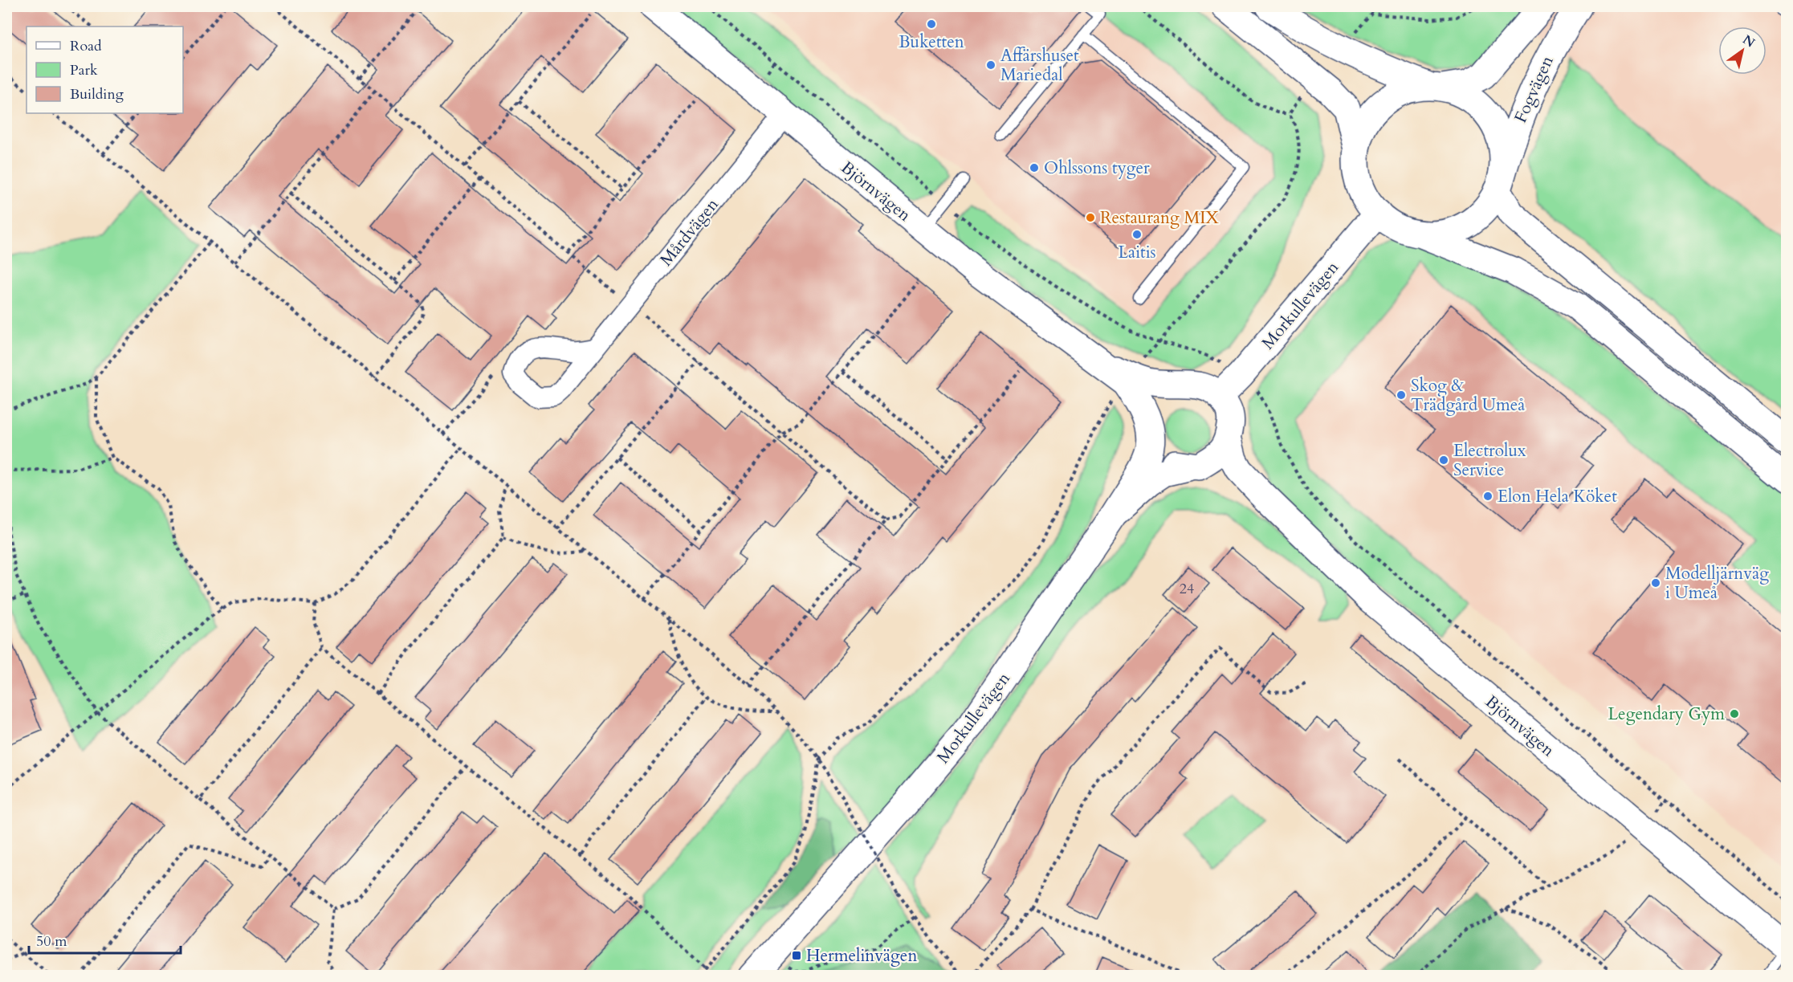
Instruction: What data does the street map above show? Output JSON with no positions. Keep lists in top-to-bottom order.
{
  "streets": {
    "main road": ["Fogvägen", "Björnvägen", "Morkullevägen"],
    "street": ["Mårdvägen"]
  },
  "crossings": [
    ["Fogvägen", "Morkullevägen"],
    ["Björnvägen", "Mårdvägen"],
    ["Björnvägen", "Morkullevägen"]
  ],
  "places": {
    "other": [
      "Buketten",
      "Affärshuset Mariedal",
      "Ohlssons tyger",
      "Restaurang MIX",
      "Laitis",
      "Skog & Trädgård Umeå",
      "Electrolux Service",
      "Elon Hela Köket",
      "Modelljärnväg i Umeå",
      "Legendary Gym"
    ],
    "transit": ["Hermelinvägen"]
  },
  "house_numbers": ["24"],
  "legend": ["Road", "Park", "Building"],
  "scale_bar": "50 m",
  "north": "top right"
}
